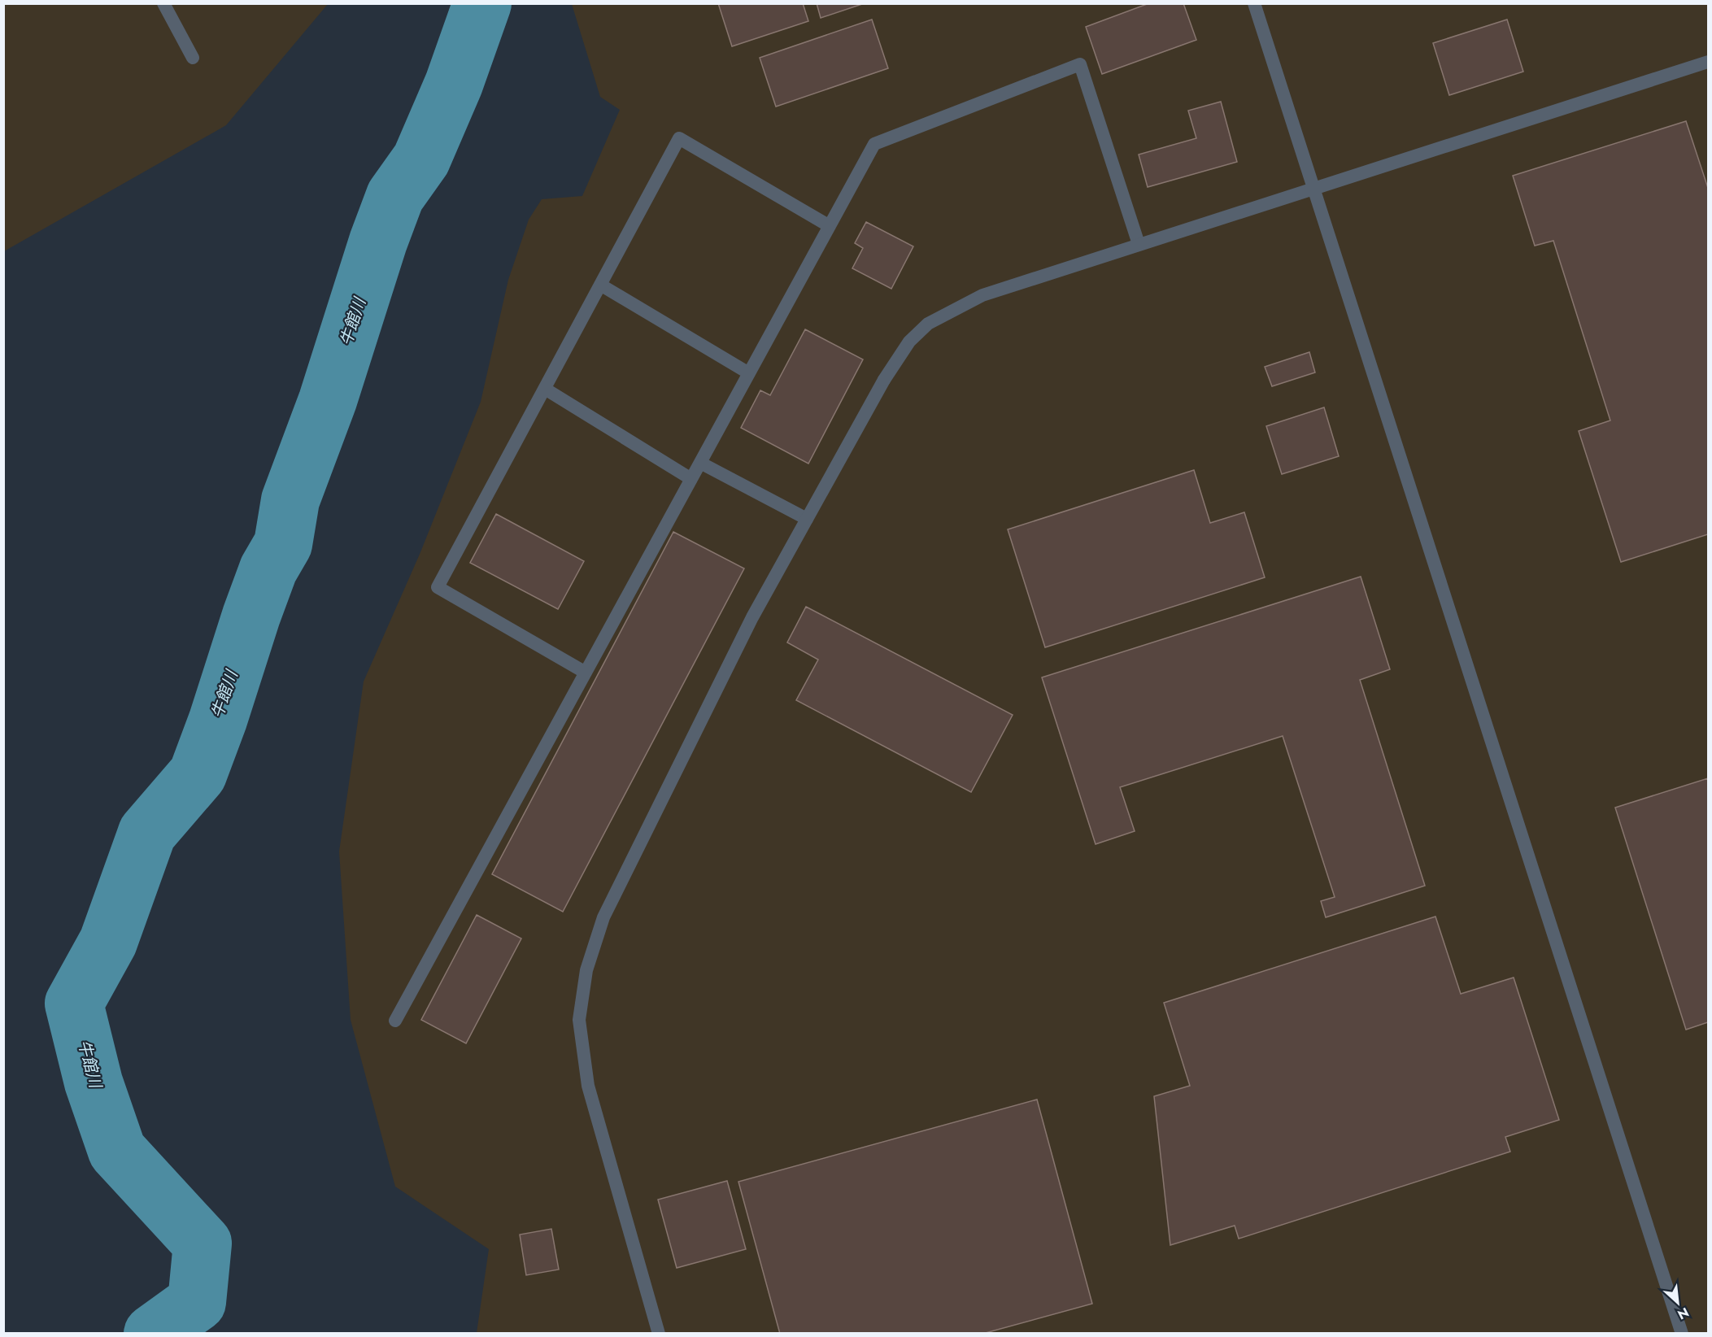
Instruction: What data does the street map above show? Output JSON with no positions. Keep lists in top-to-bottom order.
{
  "water": ["牛館川"],
  "north": "bottom right"
}
